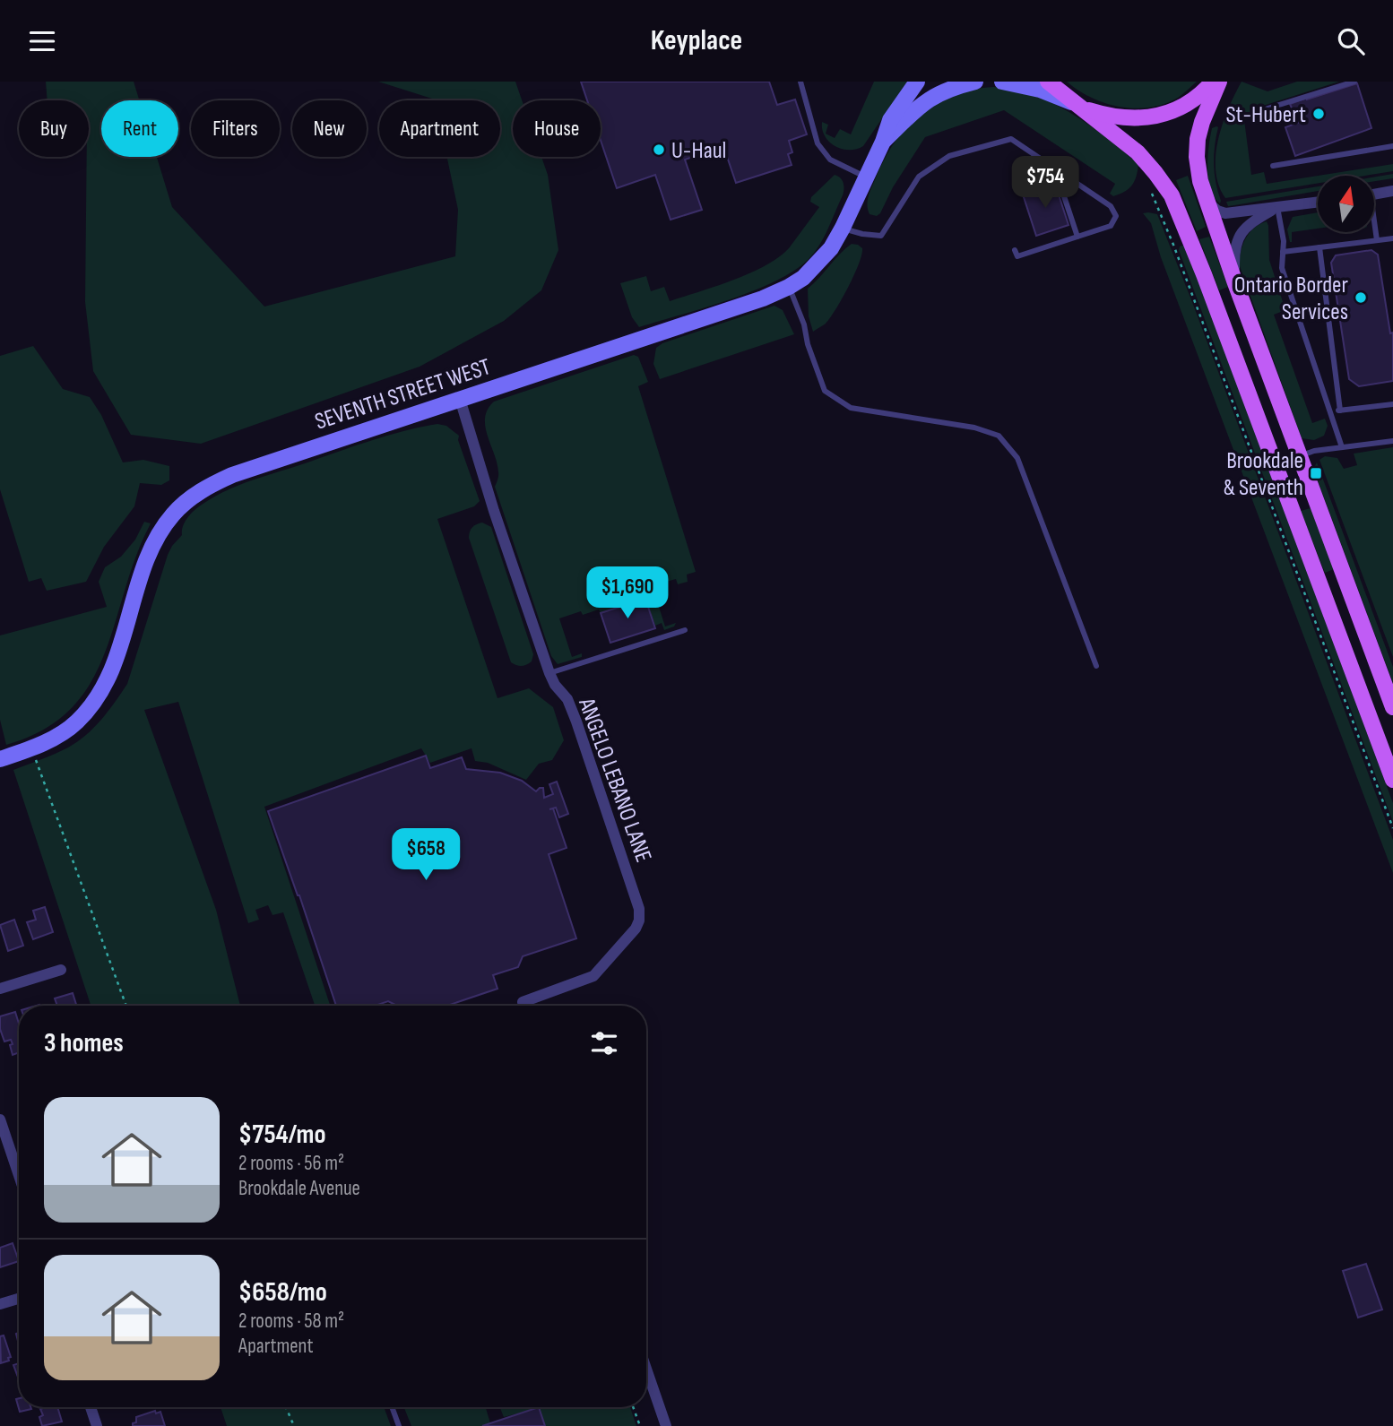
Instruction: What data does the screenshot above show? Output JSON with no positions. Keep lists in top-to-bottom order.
{
  "streets": {
    "street": ["SEVENTH STREET WEST", "ANGELO LEBANO LANE"]
  },
  "crossings": [
    ["SEVENTH STREET WEST", "ANGELO LEBANO LANE"]
  ],
  "places": {
    "other": ["St-Hubert", "U-Haul", "Ontario Border Services"],
    "transit": ["Brookdale & Seventh"]
  },
  "north": "top",
  "page": {
    "header": "Keyplace",
    "chip": [
      "Buy",
      "Rent",
      "Filters",
      "New",
      "Apartment",
      "House"
    ],
    "price": ["$754", "$1,690", "$658"],
    "heading": "3 homes",
    "list": [
      {
        "name": "$754/mo",
        "note": "2 rooms · 56 m² · Brookdale Avenue"
      },
      {
        "name": "$658/mo",
        "note": "2 rooms · 58 m² · Apartment"
      }
    ]
  }
}
